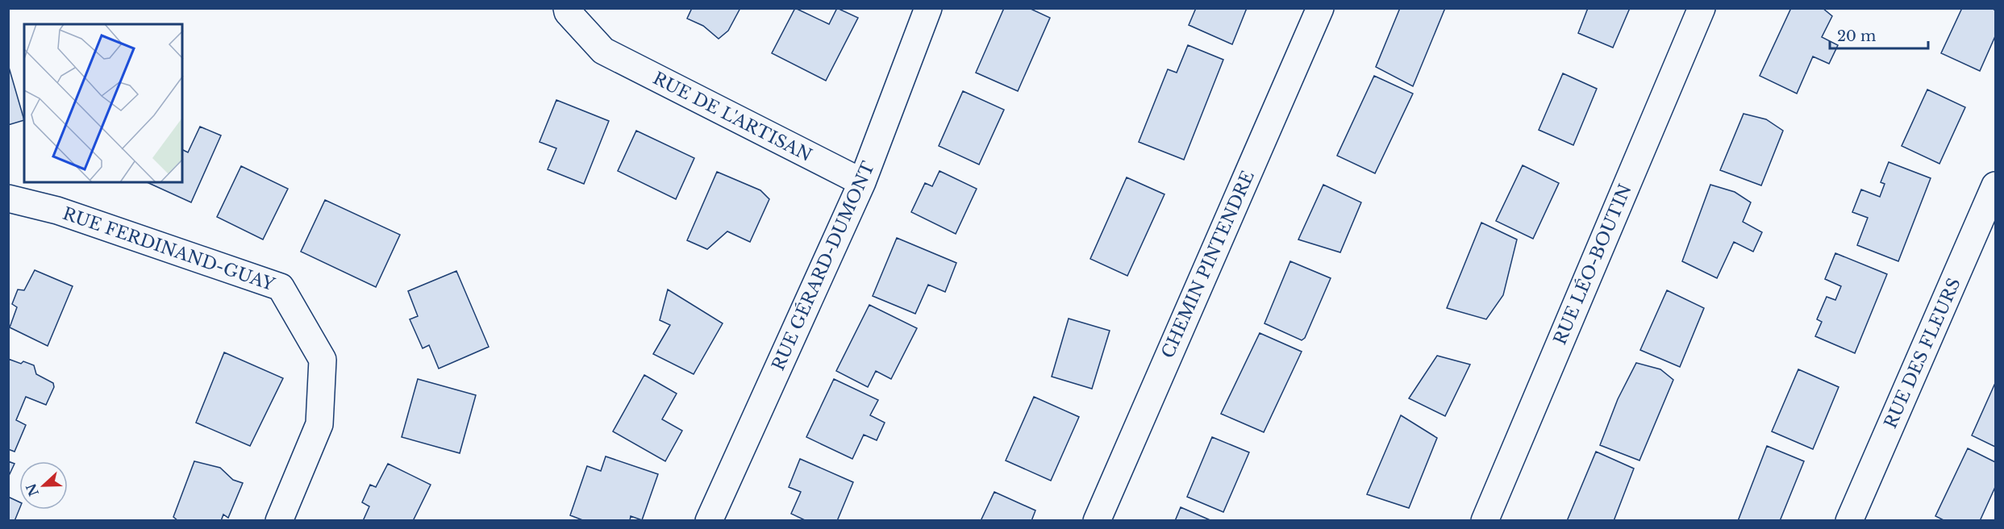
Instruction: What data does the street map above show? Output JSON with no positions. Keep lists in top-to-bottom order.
{
  "streets": {
    "street": [
      "RUE DE L'ARTISAN",
      "RUE FERDINAND-GUAY",
      "CHEMIN PINTENDRE",
      "RUE LÉO-BOUTIN",
      "RUE GÉRARD-DUMONT",
      "RUE DES FLEURS"
    ]
  },
  "crossings": [
    ["RUE DE L'ARTISAN", "RUE GÉRARD-DUMONT"]
  ],
  "scale_bar": "20 m",
  "north": "left"
}
